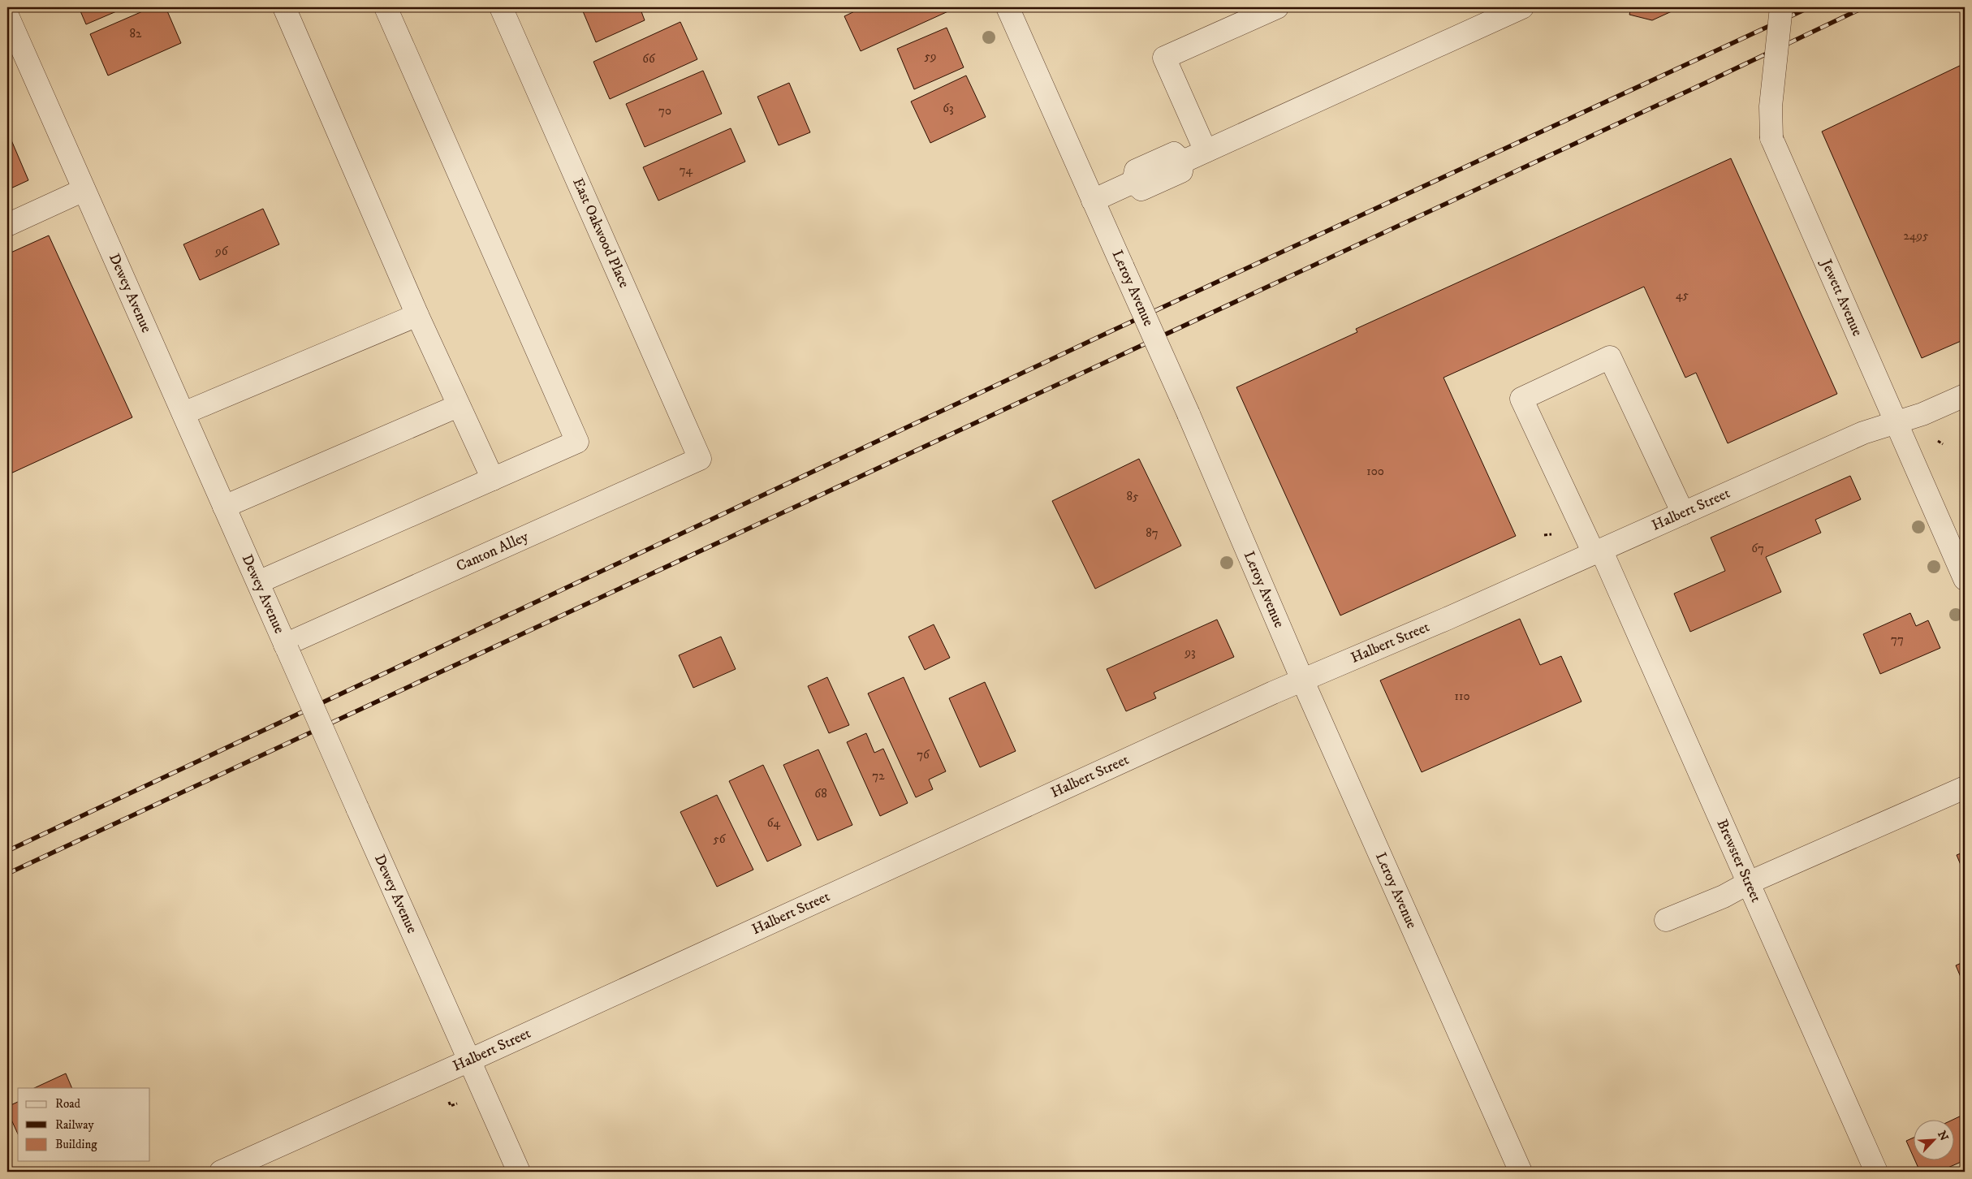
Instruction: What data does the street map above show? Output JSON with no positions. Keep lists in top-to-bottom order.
{
  "streets": {
    "street": [
      "East Oakwood Place",
      "Leroy Avenue",
      "Dewey Avenue",
      "Jewett Avenue",
      "Halbert Street",
      "Canton Alley",
      "Brewster Street"
    ]
  },
  "crossings": [
    ["East Oakwood Place", "Canton Alley"],
    ["Leroy Avenue", "Halbert Street"],
    ["Dewey Avenue", "Halbert Street"],
    ["Dewey Avenue", "Canton Alley"],
    ["Jewett Avenue", "Halbert Street"],
    ["Halbert Street", "Brewster Street"]
  ],
  "house_numbers": [
    "82",
    "59",
    "66",
    "63",
    "70",
    "74",
    "2495",
    "96",
    "45",
    "100",
    "85",
    "87",
    "67",
    "77",
    "93",
    "110",
    "76",
    "72",
    "68",
    "64",
    "56"
  ],
  "legend": ["Road", "Railway", "Building"],
  "north": "top right"
}
